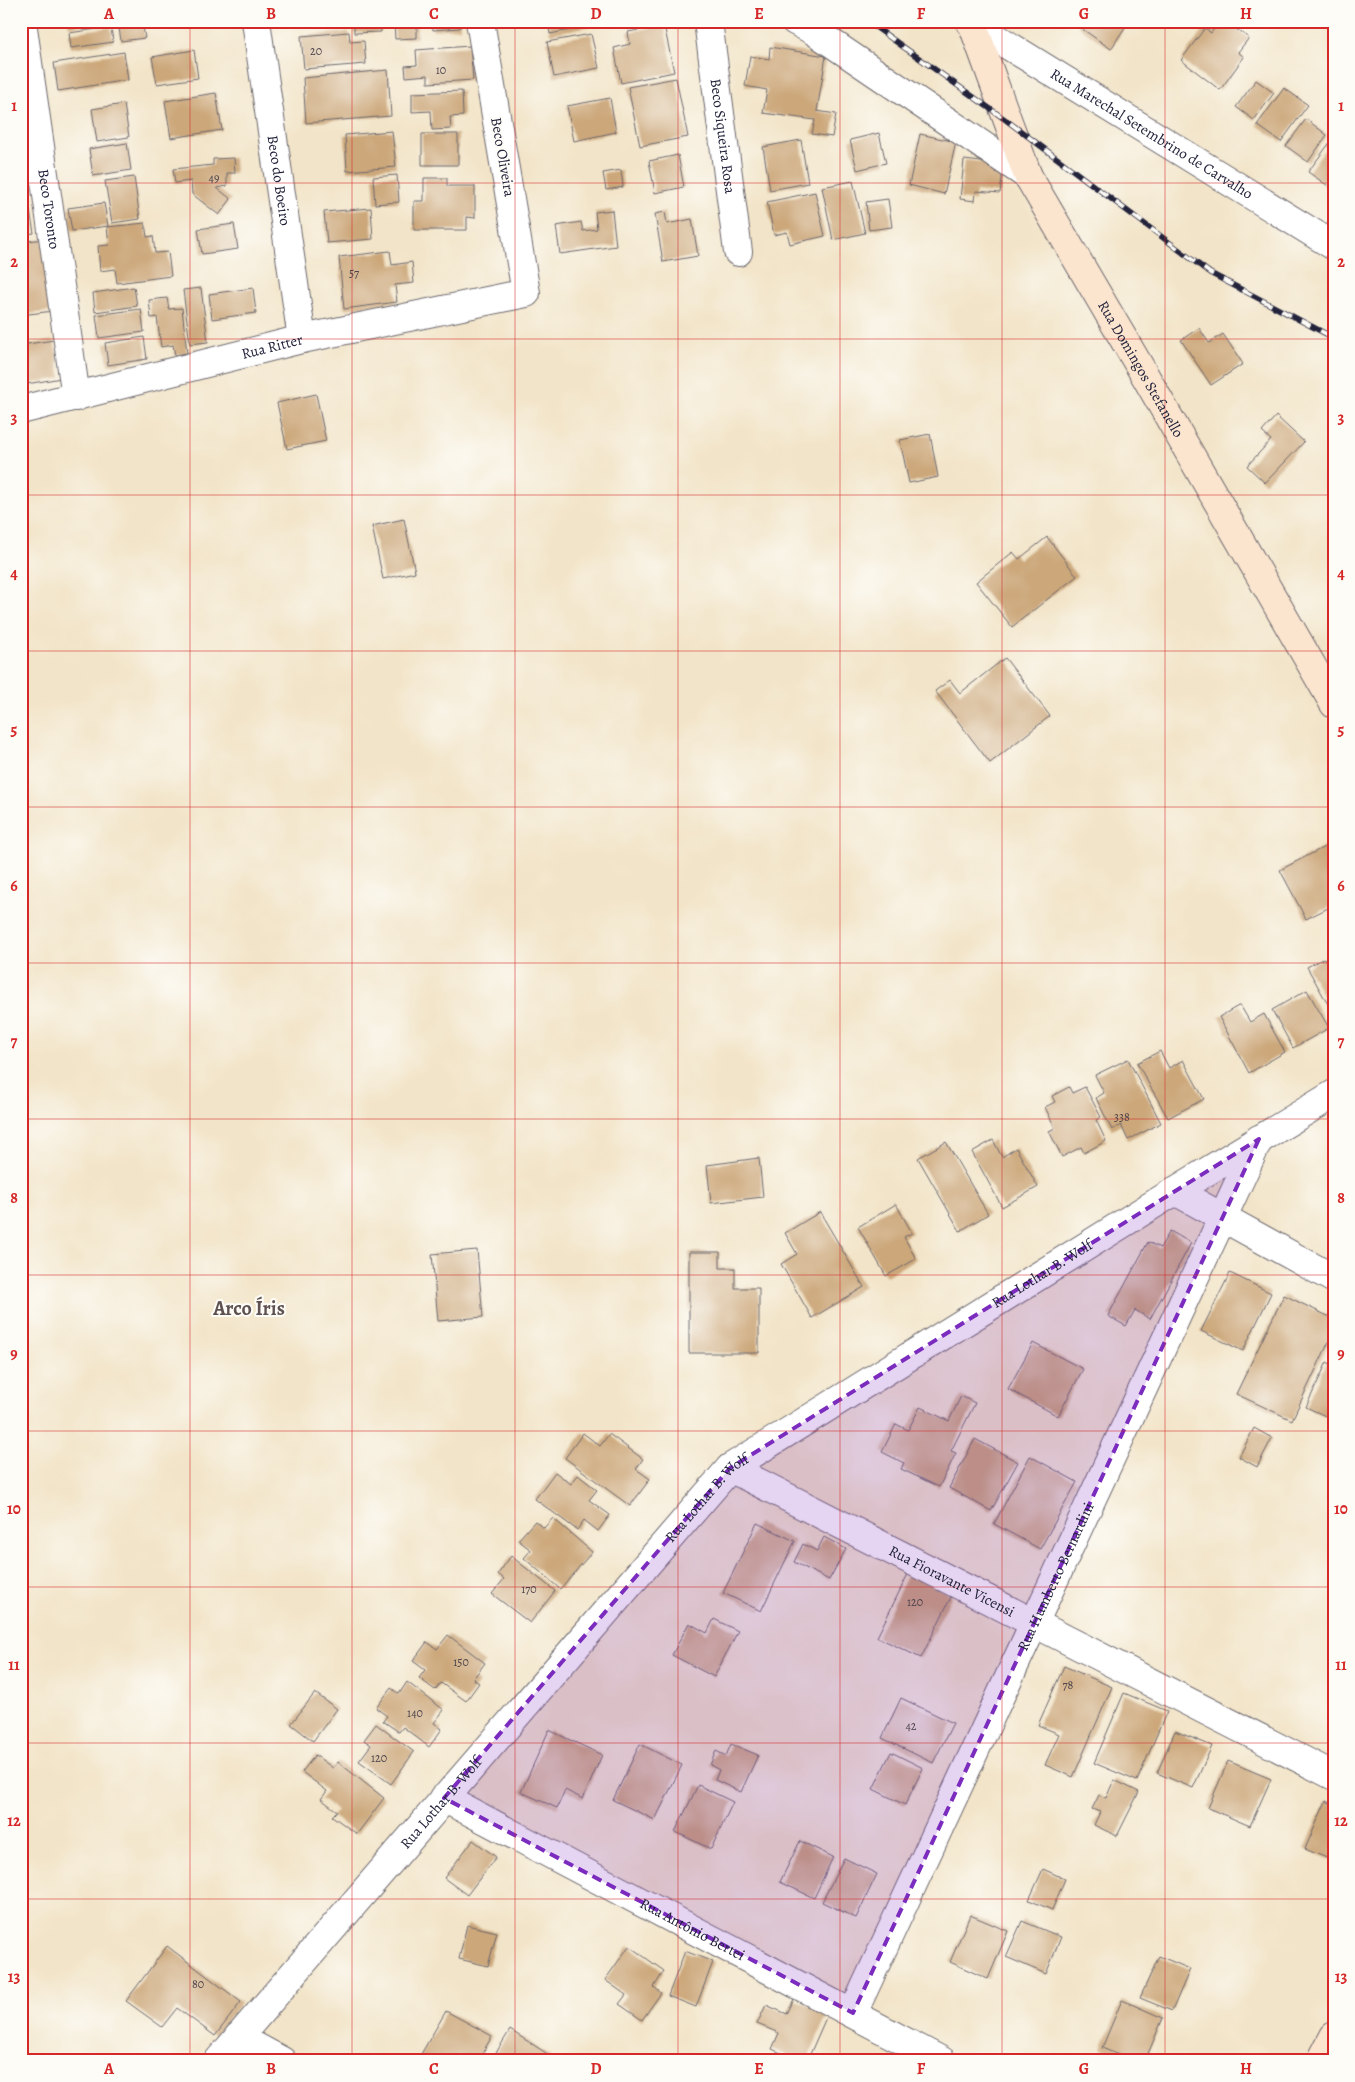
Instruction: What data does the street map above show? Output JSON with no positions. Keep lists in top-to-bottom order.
{
  "streets": {
    "street": [
      "Rua Marechal Setembrino de Carvalho",
      "Beco Siqueira Rosa",
      "Beco Oliveira",
      "Beco do Boeiro",
      "Beco Toronto",
      "Rua Ritter",
      "Rua Domingos Stefanello",
      "Rua Lothar B. Wolf",
      "Rua Humberto Bernardini",
      "Rua Fioravante Vicensi",
      "Rua Antônio Bertei"
    ]
  },
  "crossings": [
    ["Rua Marechal Setembrino de Carvalho", "Rua Domingos Stefanello"],
    ["Beco Oliveira", "Rua Ritter"],
    ["Beco do Boeiro", "Rua Ritter"],
    ["Beco Toronto", "Rua Ritter"],
    ["Rua Lothar B. Wolf", "Rua Humberto Bernardini"],
    ["Rua Lothar B. Wolf", "Rua Fioravante Vicensi"],
    ["Rua Lothar B. Wolf", "Rua Antônio Bertei"],
    ["Rua Humberto Bernardini", "Rua Fioravante Vicensi"],
    ["Rua Humberto Bernardini", "Rua Antônio Bertei"]
  ],
  "districts": ["Arco Íris"],
  "house_numbers": [
    "20",
    "10",
    "49",
    "57",
    "338",
    "170",
    "120",
    "150",
    "78",
    "140",
    "42",
    "120",
    "80"
  ],
  "grid": {
    "columns": [
      "A",
      "B",
      "C",
      "D",
      "E",
      "F",
      "G",
      "H"
    ],
    "rows": [
      "1",
      "2",
      "3",
      "4",
      "5",
      "6",
      "7",
      "8",
      "9",
      "10",
      "11",
      "12",
      "13"
    ]
  }
}
